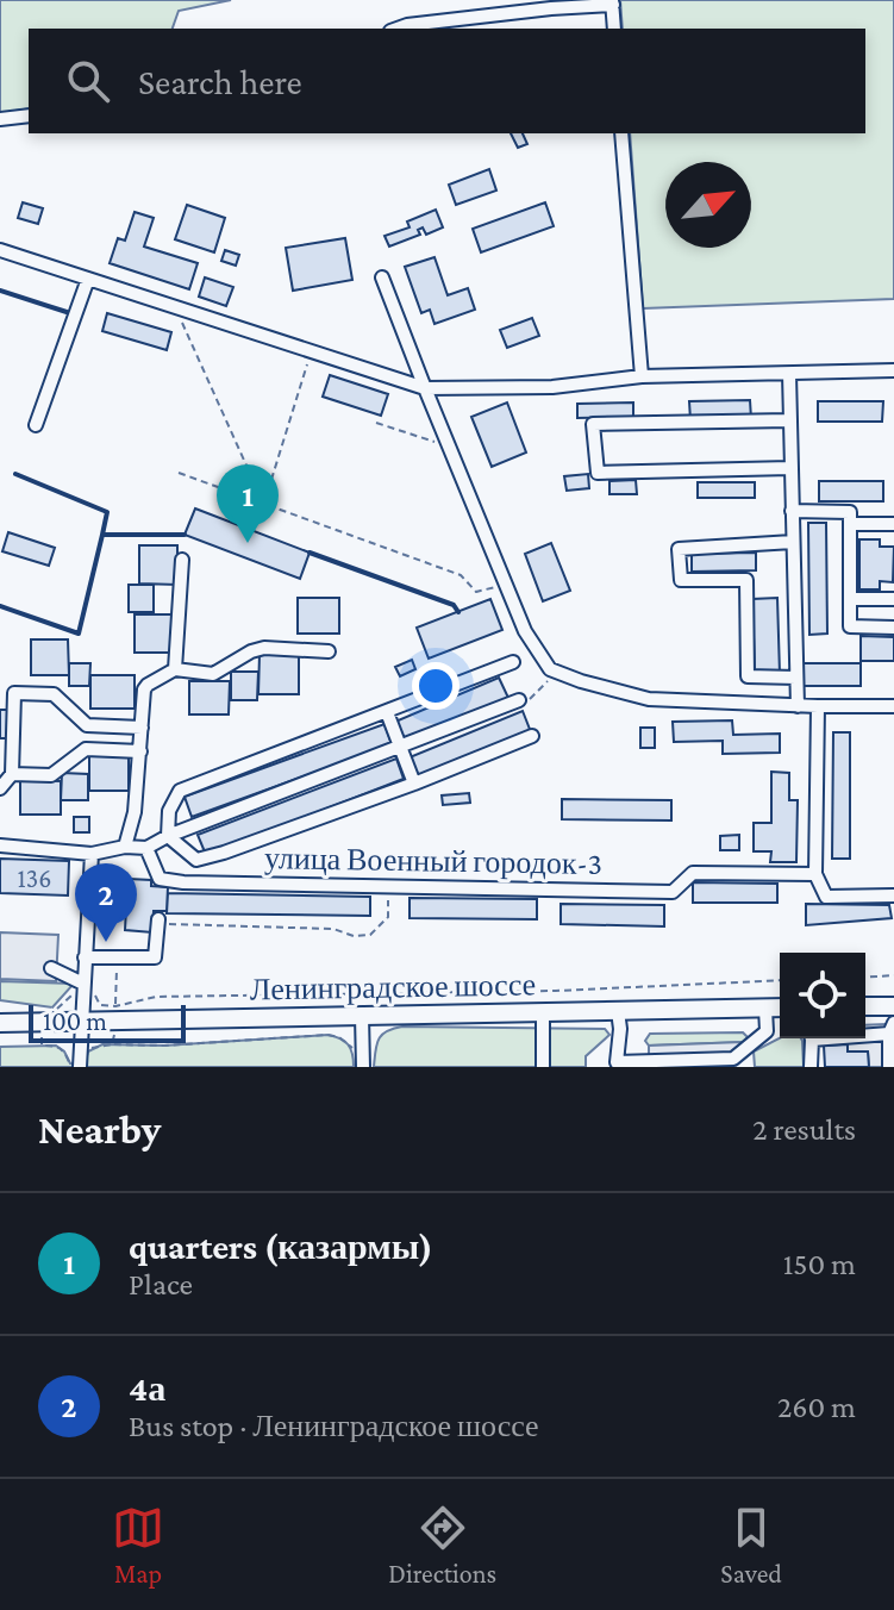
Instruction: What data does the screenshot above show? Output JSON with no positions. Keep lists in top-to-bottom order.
{
  "streets": {
    "highway": ["Ленинградское шоссе"],
    "street": ["улица Военный городок-3"]
  },
  "house_numbers": ["136"],
  "scale_bar": "100 m",
  "north": "top right",
  "page": {
    "search": "Search here",
    "pins": ["1", "2"],
    "scale": "100 m",
    "heading": ["Nearby", "2 results"],
    "list": [
      {
        "mark": "1",
        "name": "quarters (казармы)",
        "note": "Place",
        "value": "150 m"
      },
      {
        "mark": "2",
        "name": "4а",
        "note": "Bus stop · Ленинградское шоссе",
        "value": "260 m"
      }
    ],
    "nav": ["Map", "Directions", "Saved"]
  }
}
